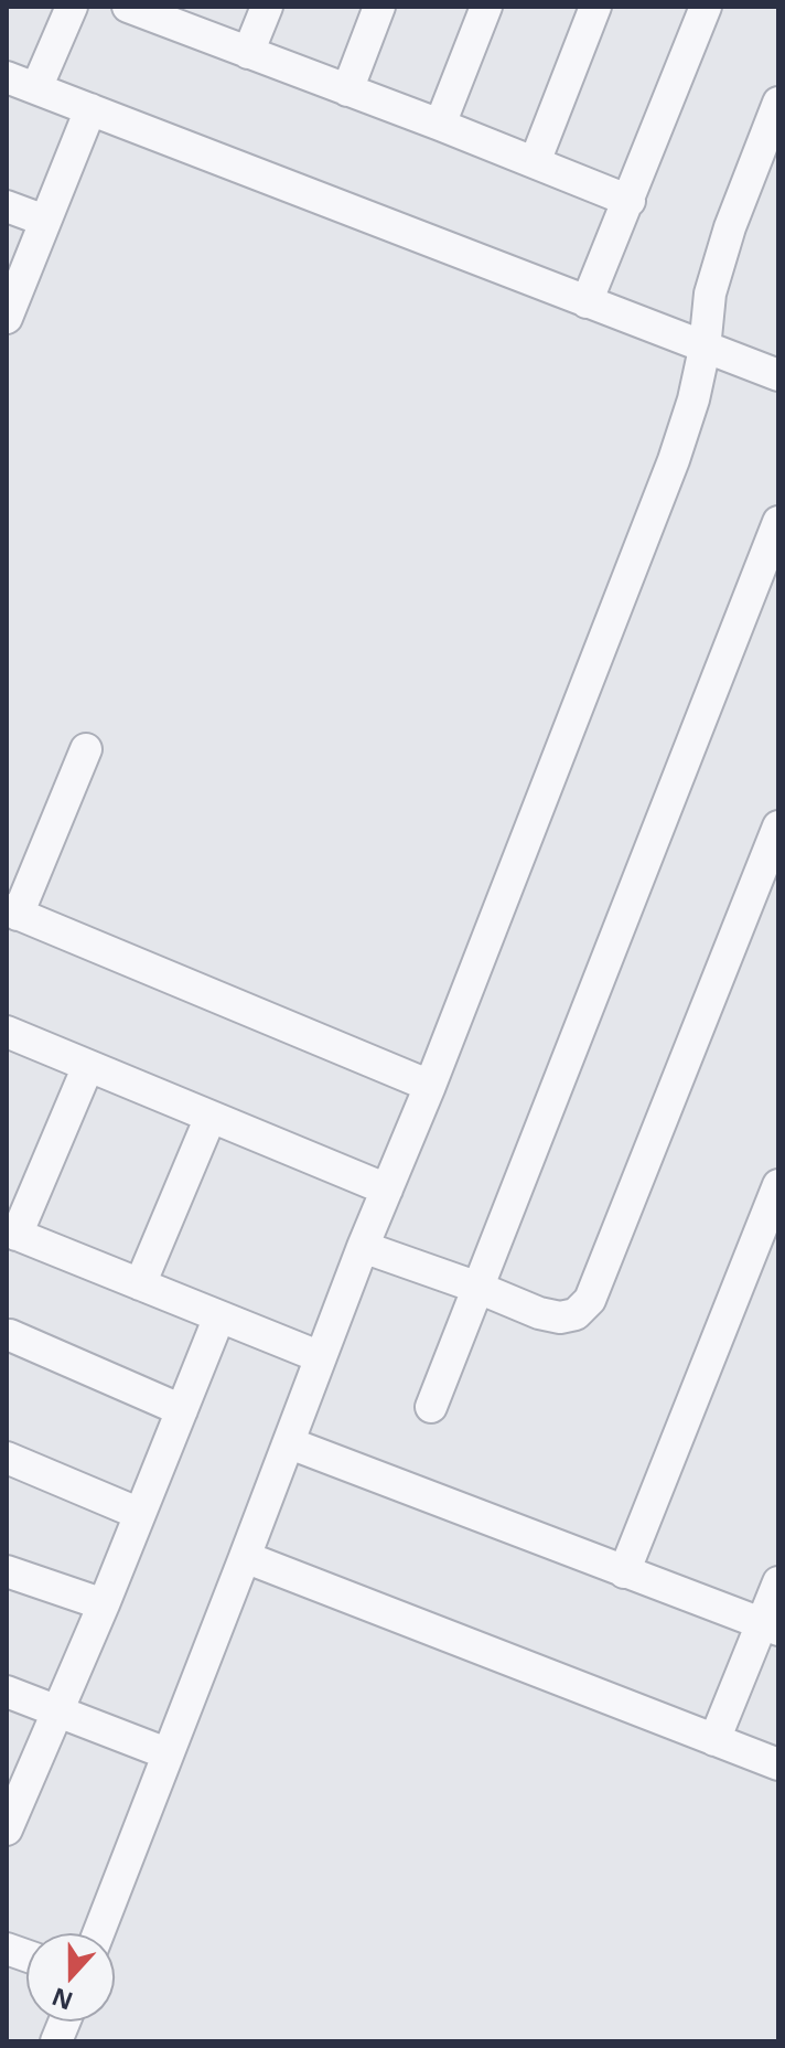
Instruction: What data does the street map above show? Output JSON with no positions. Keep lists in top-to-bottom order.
{
  "north": "bottom"
}
